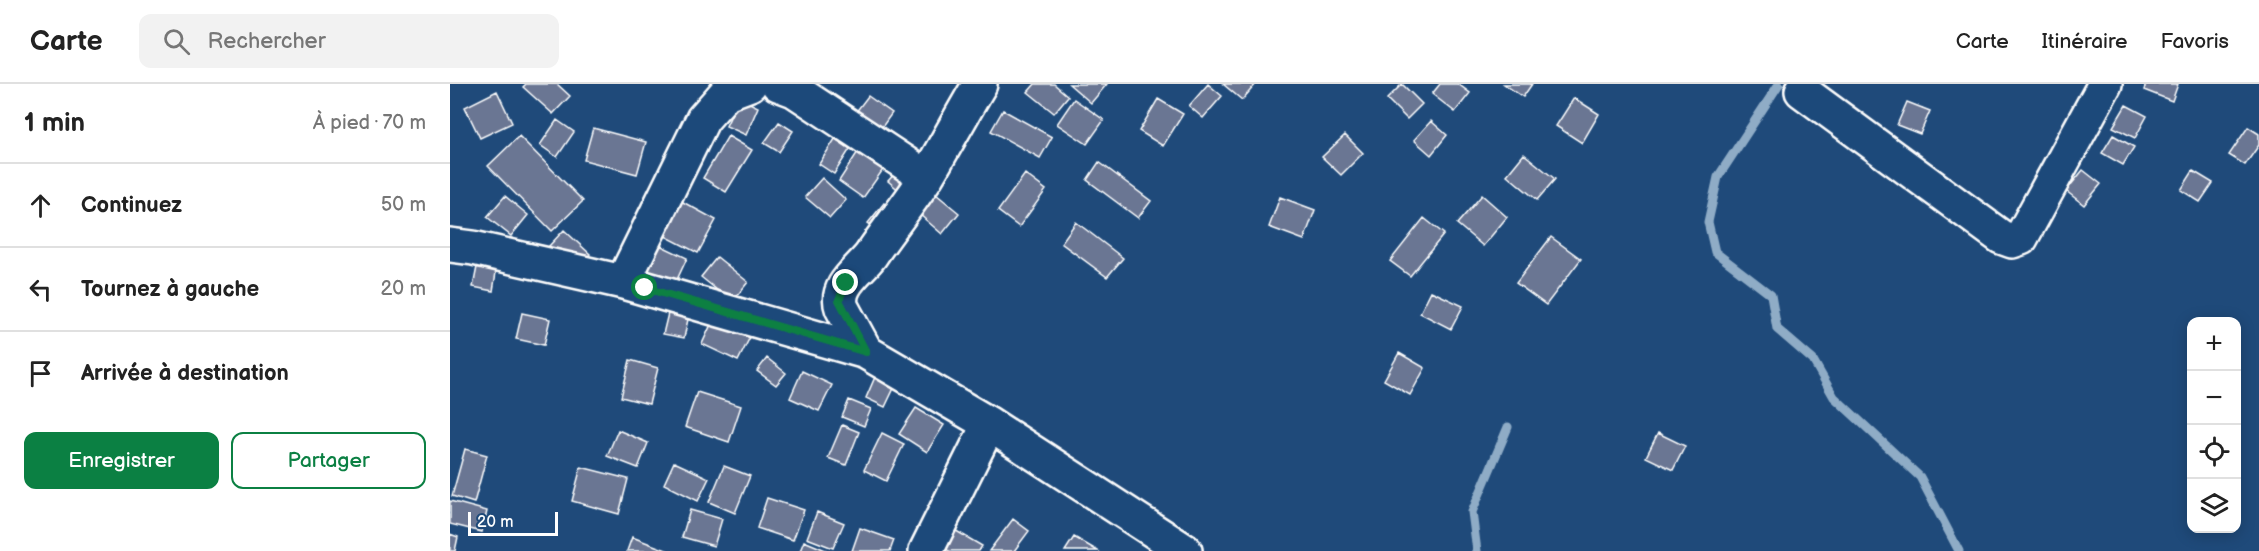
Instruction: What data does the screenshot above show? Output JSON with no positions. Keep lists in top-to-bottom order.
{
  "scale_bar": "20 m",
  "page": {
    "header": "Carte",
    "search": "Rechercher",
    "nav": ["Carte", "Itinéraire", "Favoris"],
    "heading": ["1 min", "À pied · 70 m"],
    "list": [
      ["Continuez", "50 m"],
      ["Tournez à gauche", "20 m"],
      "Arrivée à destination"
    ],
    "map_buttons": ["+", "−"],
    "buttons": ["Enregistrer", "Partager"],
    "scale": "20 m"
  }
}
